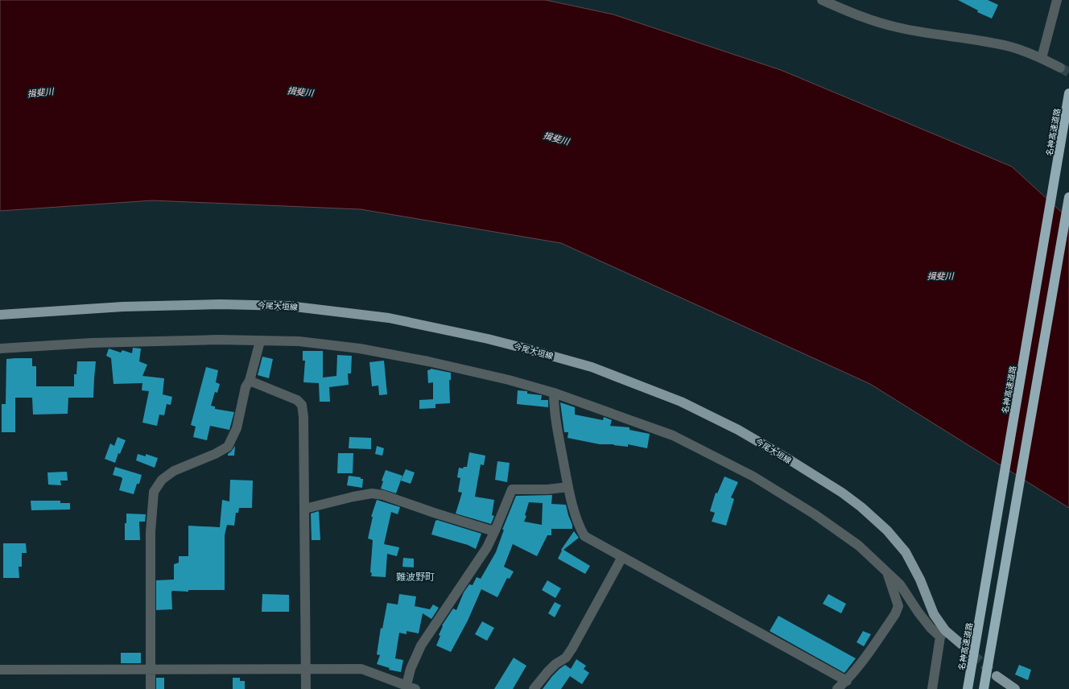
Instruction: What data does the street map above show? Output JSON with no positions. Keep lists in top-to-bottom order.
{
  "streets": {
    "highway": ["名神高速道路"],
    "main road": ["今尾大垣線"]
  },
  "districts": ["難波野町"],
  "water": ["揖斐川"]
}
